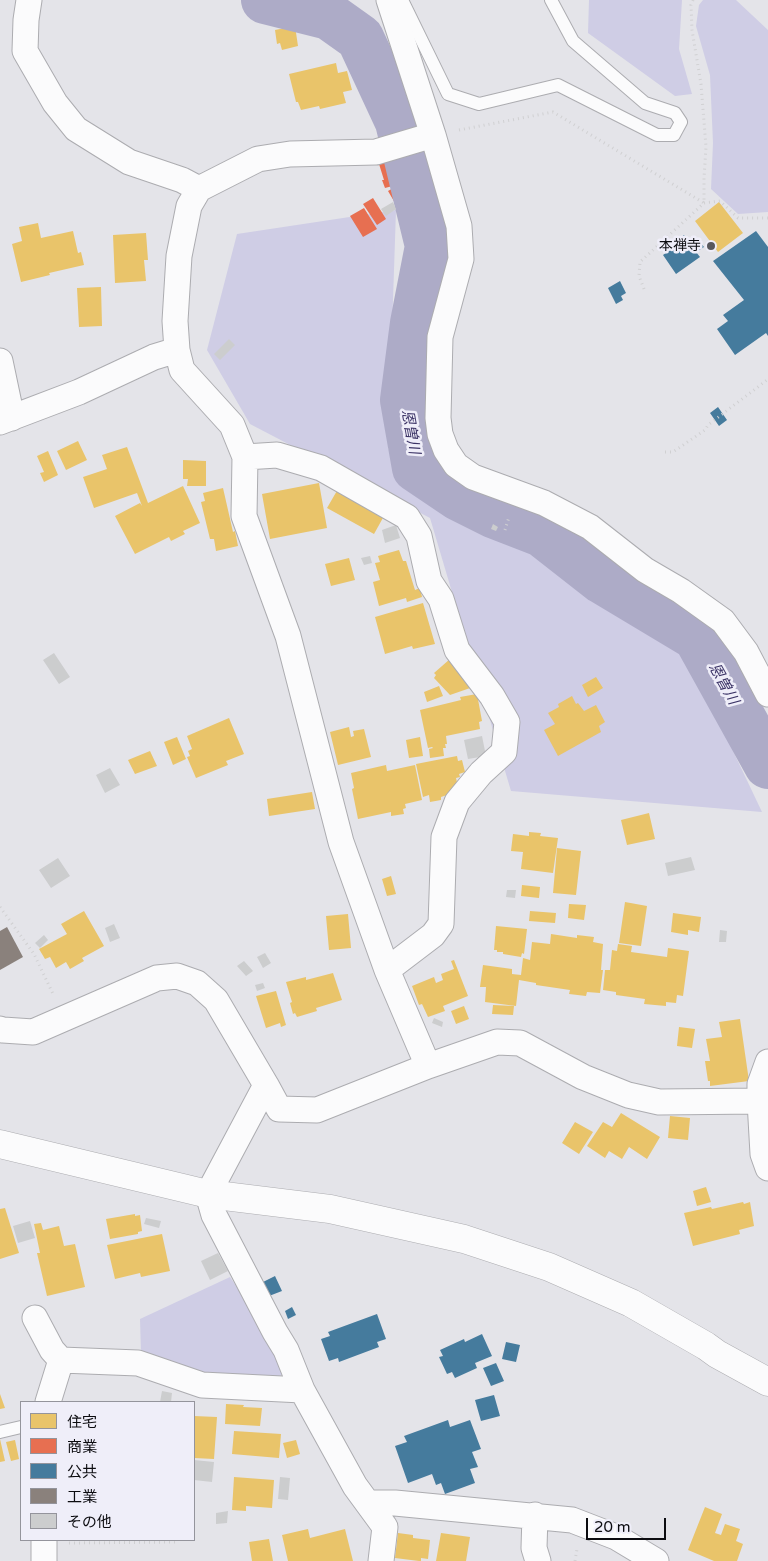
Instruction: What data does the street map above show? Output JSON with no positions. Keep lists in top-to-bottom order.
{
  "water": ["恩曽川"],
  "places": ["本禅寺"],
  "legend": [
    "住宅",
    "商業",
    "公共",
    "工業",
    "その他"
  ],
  "scale_bar": "20 m"
}
